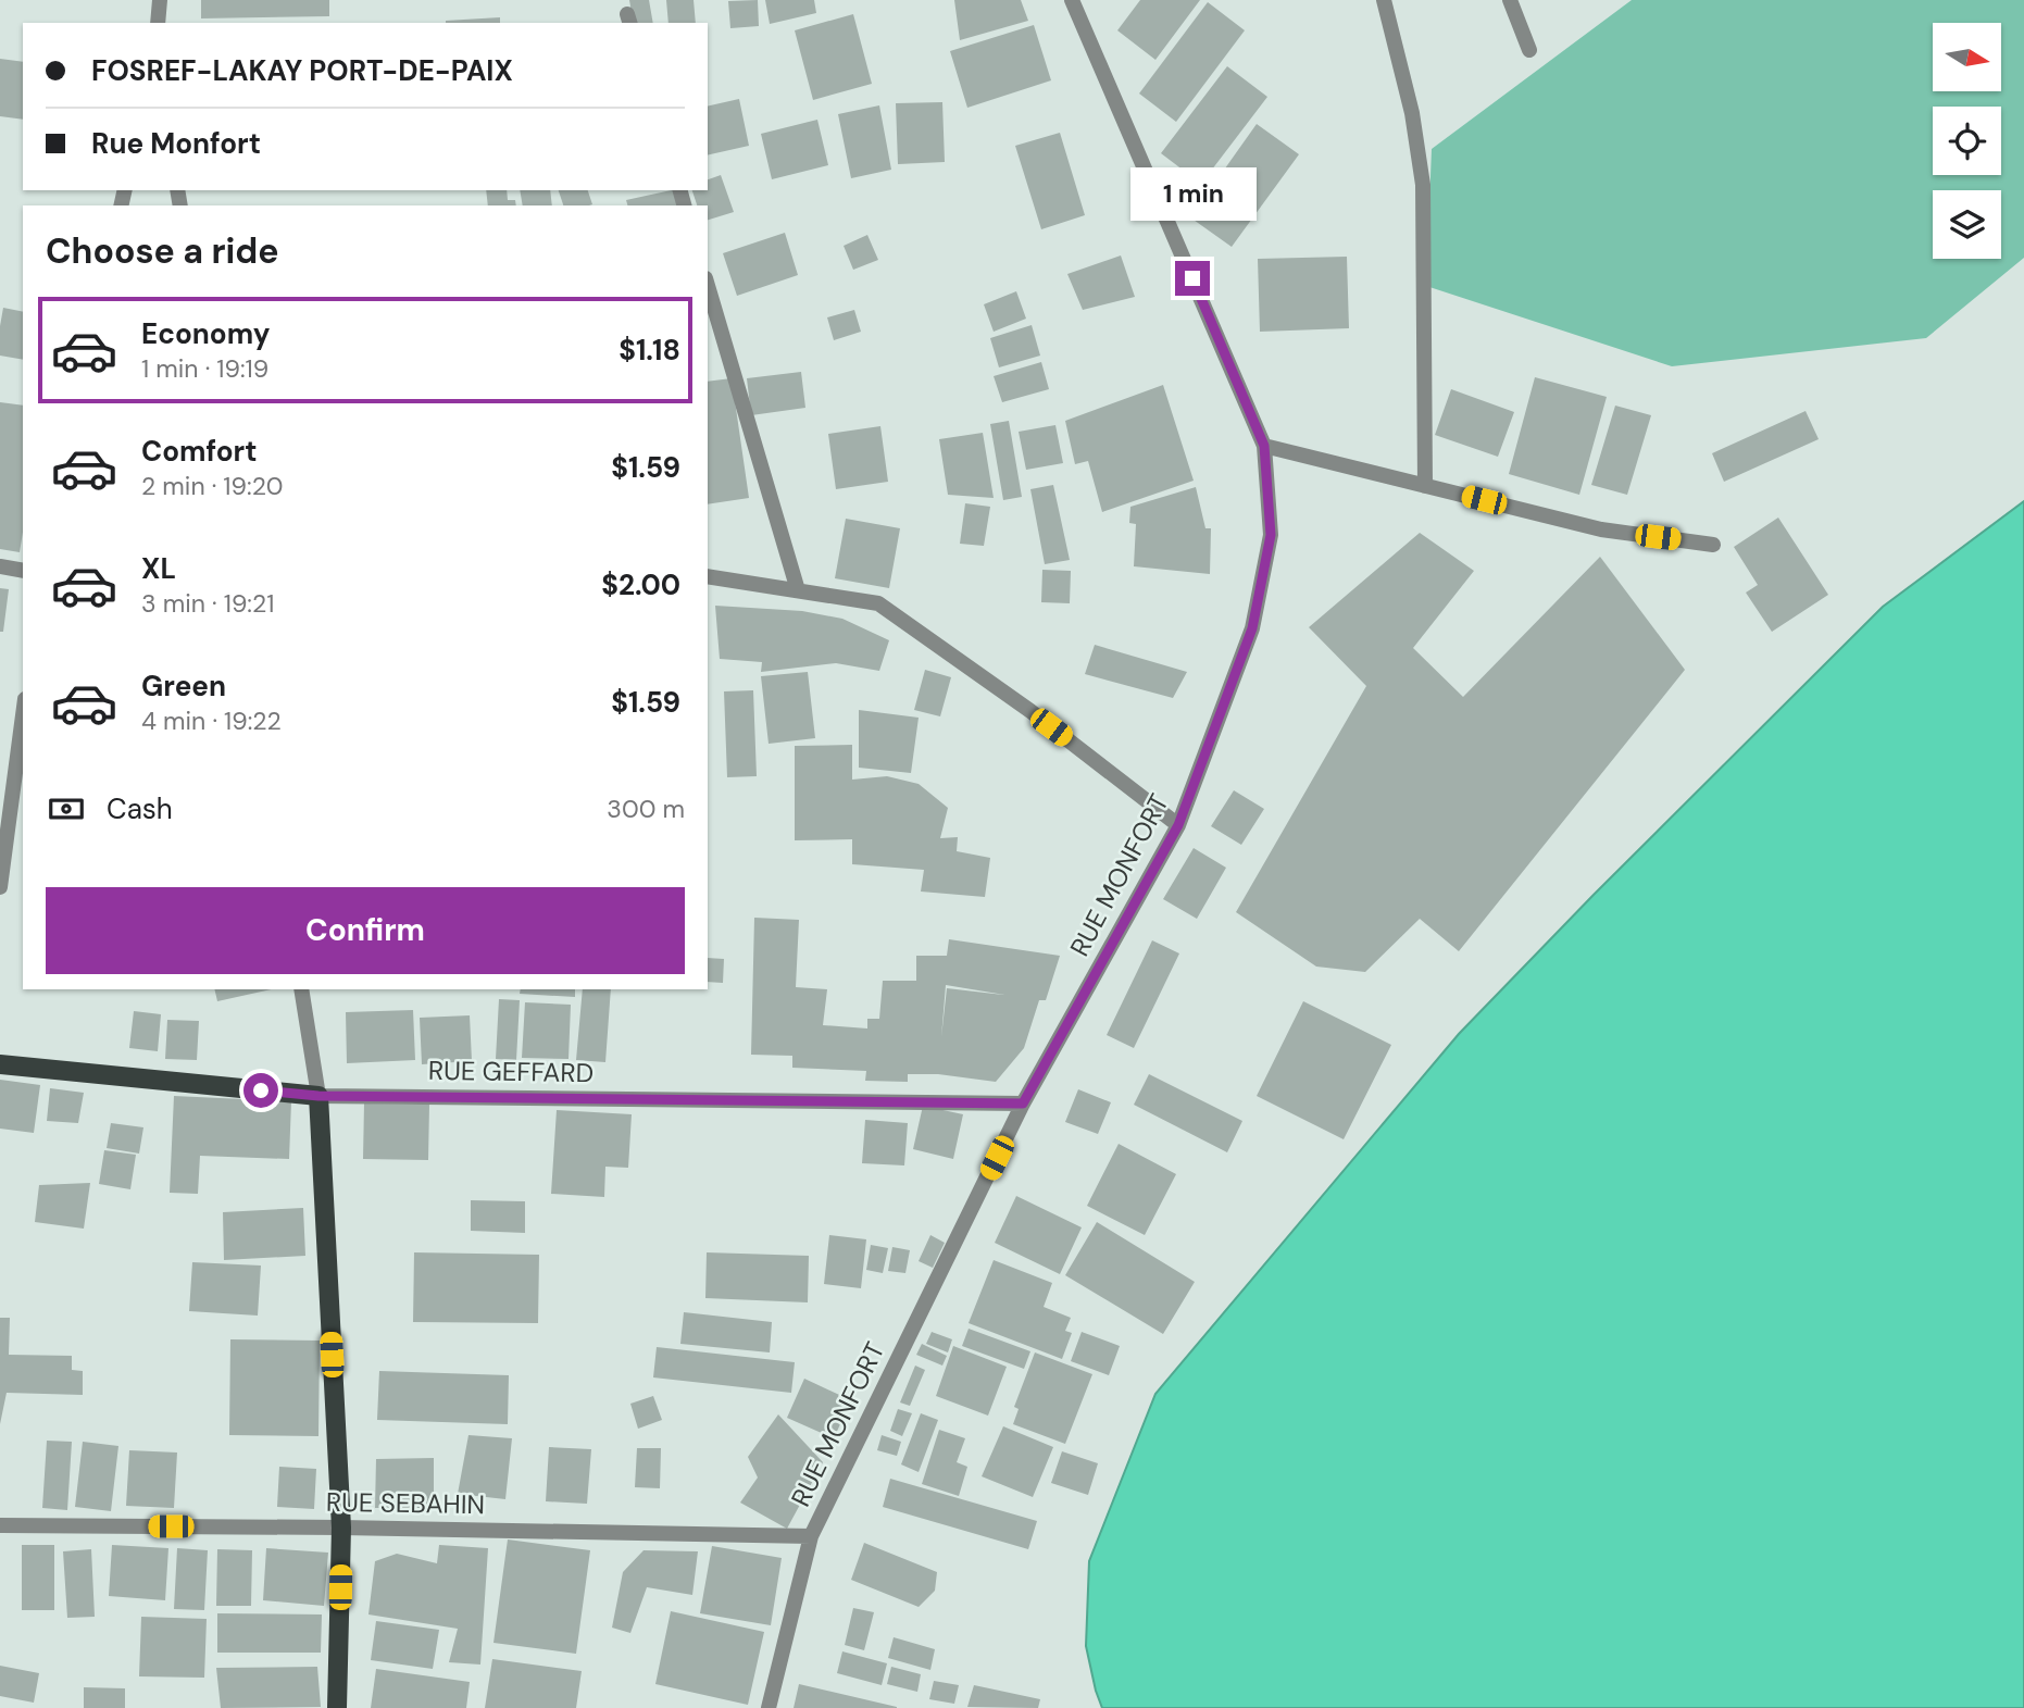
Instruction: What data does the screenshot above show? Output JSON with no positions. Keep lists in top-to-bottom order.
{
  "streets": {
    "main road": ["RUE GEFFARD"],
    "street": ["RUE MONFORT", "RUE SEBAHIN"]
  },
  "crossings": [
    ["RUE MONFORT", "RUE GEFFARD"],
    ["RUE MONFORT", "RUE SEBAHIN"]
  ],
  "north": "right",
  "page": {
    "banner": ["FOSREF-LAKAY PORT-DE-PAIX", "Rue Monfort"],
    "bubble": "1 min",
    "heading": "Choose a ride",
    "list": [
      {
        "name": "Economy",
        "note": "1 min · 19:19",
        "value": "$1.18"
      },
      {
        "name": "Comfort",
        "note": "2 min · 19:20",
        "value": "$1.59"
      },
      {
        "name": "XL",
        "note": "3 min · 19:21",
        "value": "$2.00"
      },
      {
        "name": "Green",
        "note": "4 min · 19:22",
        "value": "$1.59"
      }
    ],
    "pay": ["Cash", "300 m"],
    "buttons": "Confirm"
  }
}
